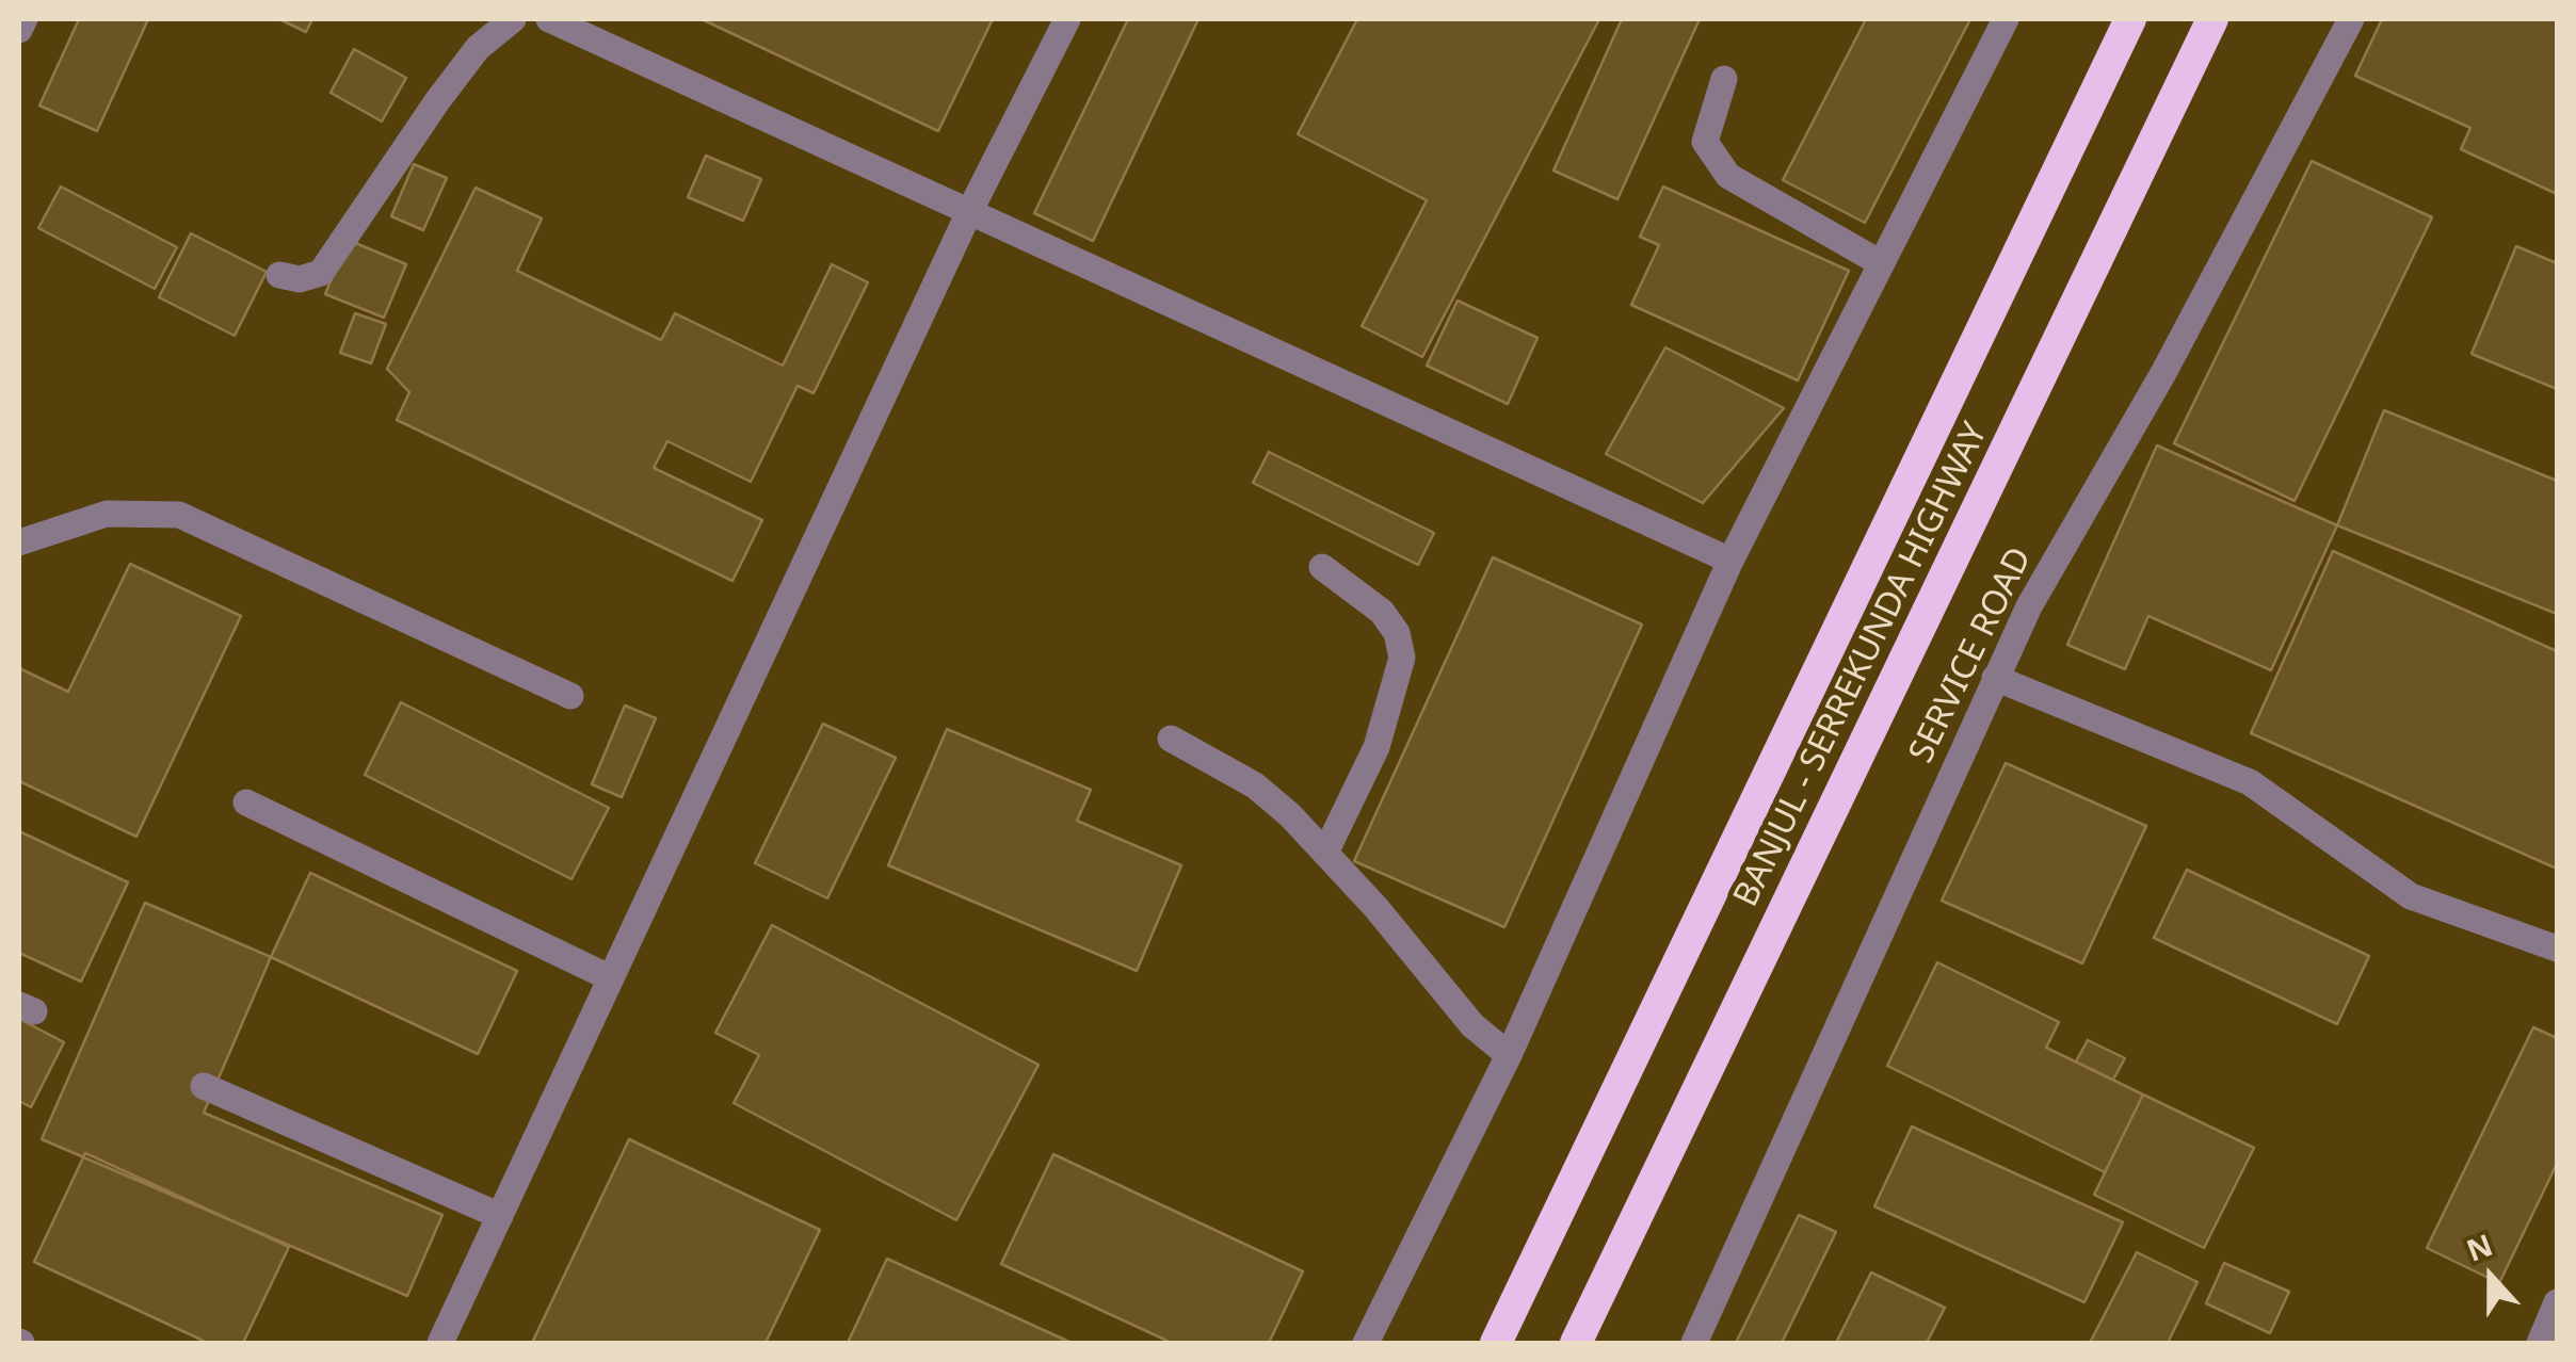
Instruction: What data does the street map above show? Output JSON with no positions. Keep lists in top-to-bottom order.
{
  "streets": {
    "highway": ["BANJUL - SERREKUNDA HIGHWAY"],
    "street": ["SERVICE ROAD"]
  },
  "north": "top"
}
